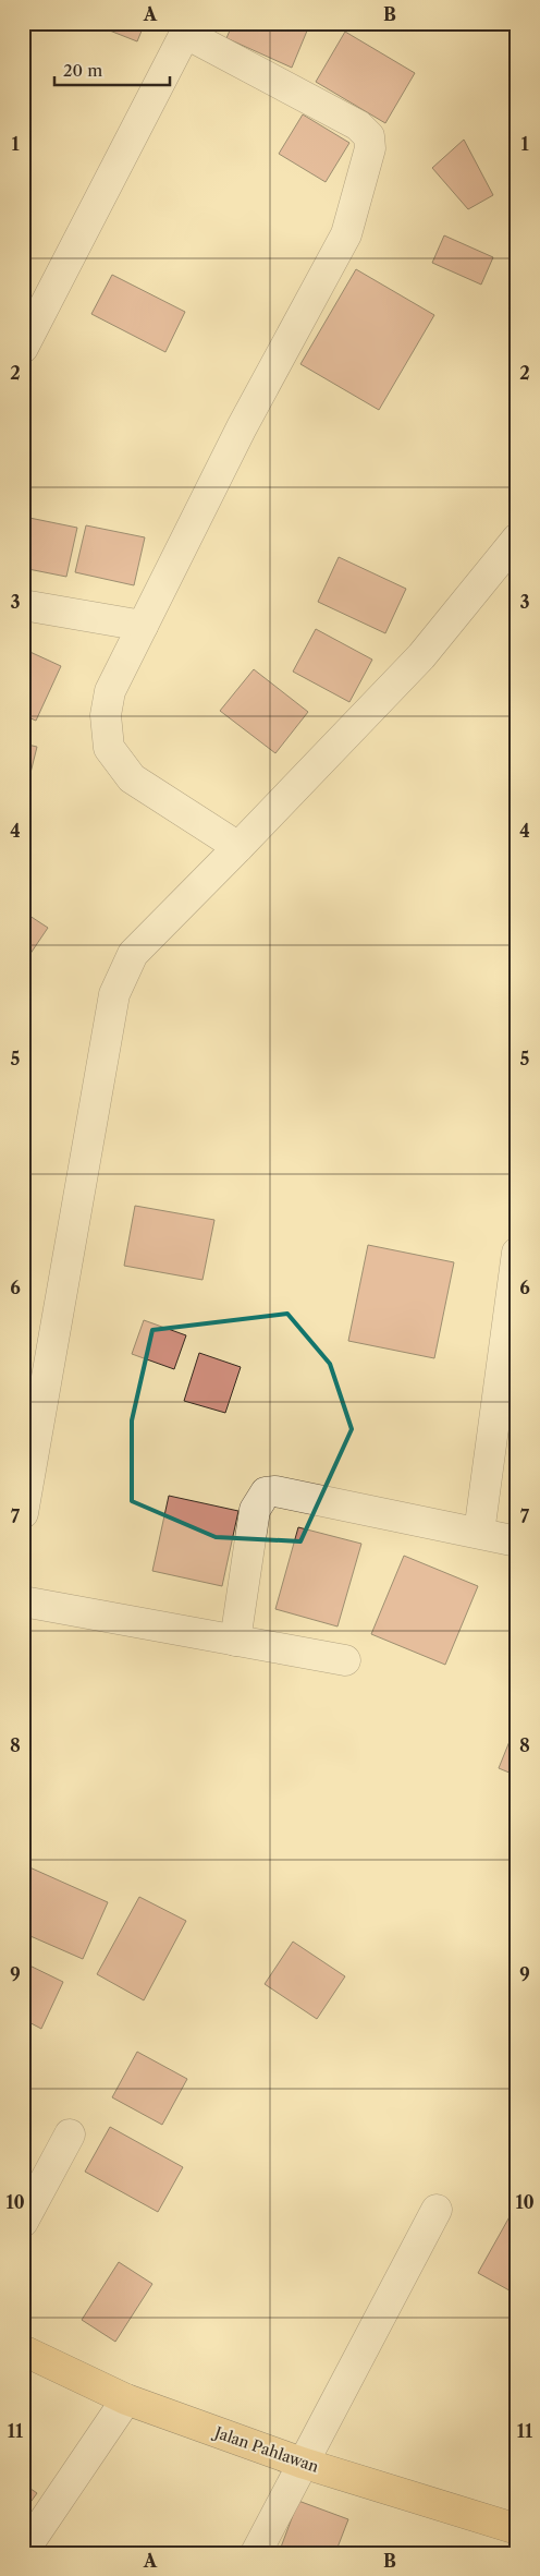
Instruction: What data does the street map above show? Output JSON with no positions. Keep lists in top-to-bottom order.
{
  "streets": {
    "highway": ["Jalan Pahlawan"]
  },
  "scale_bar": "20 m",
  "grid": {
    "columns": ["A", "B"],
    "rows": [
      "1",
      "2",
      "3",
      "4",
      "5",
      "6",
      "7",
      "8",
      "9",
      "10",
      "11"
    ]
  }
}
